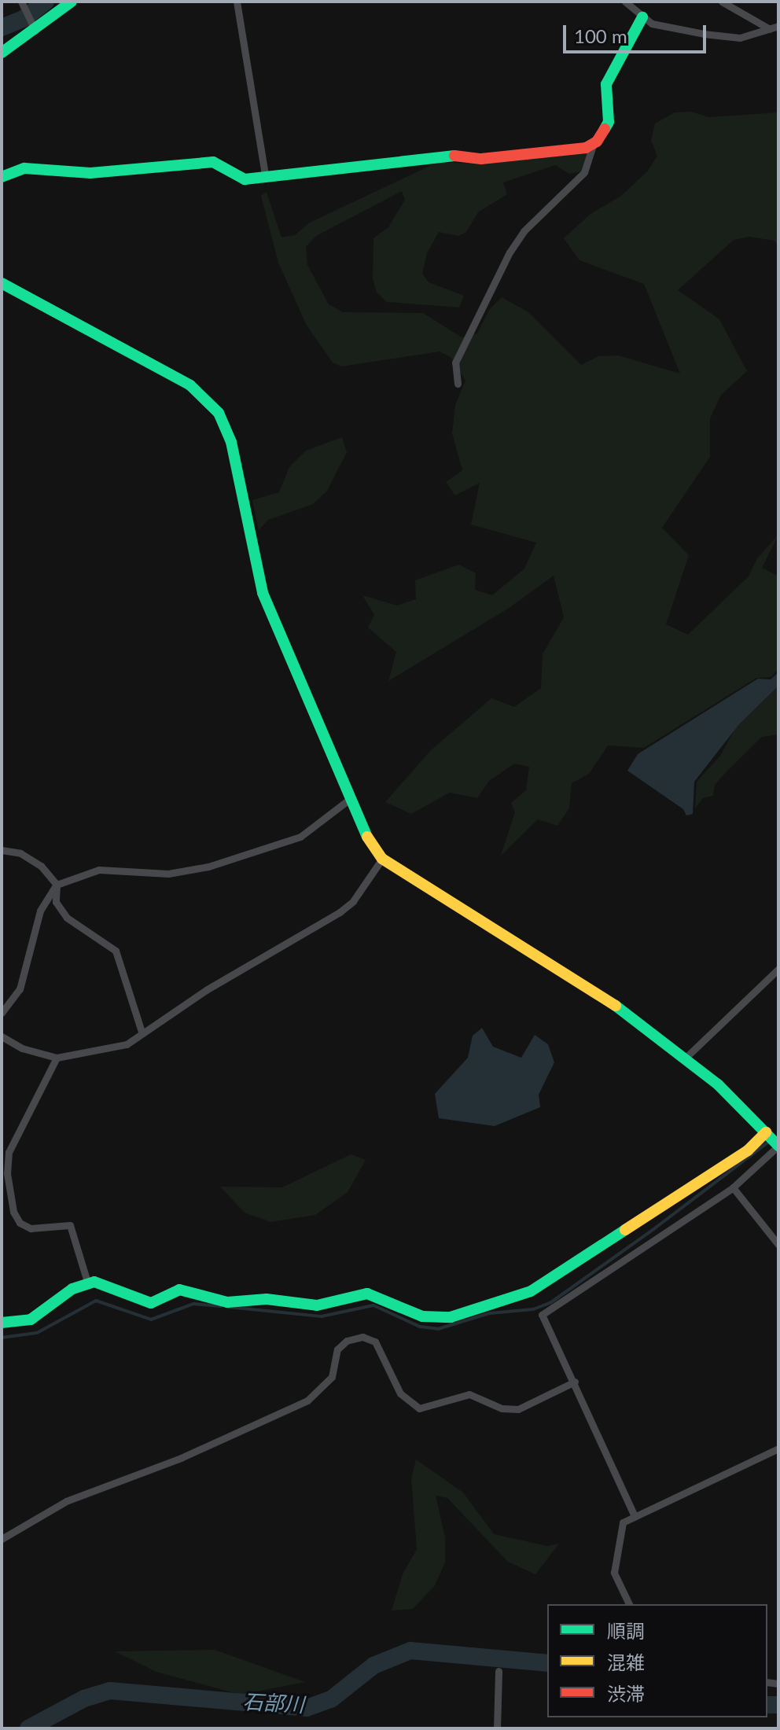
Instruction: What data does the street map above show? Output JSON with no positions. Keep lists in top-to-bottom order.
{
  "water": ["石部川"],
  "legend": ["順調", "混雑", "渋滞"],
  "scale_bar": "100 m"
}
